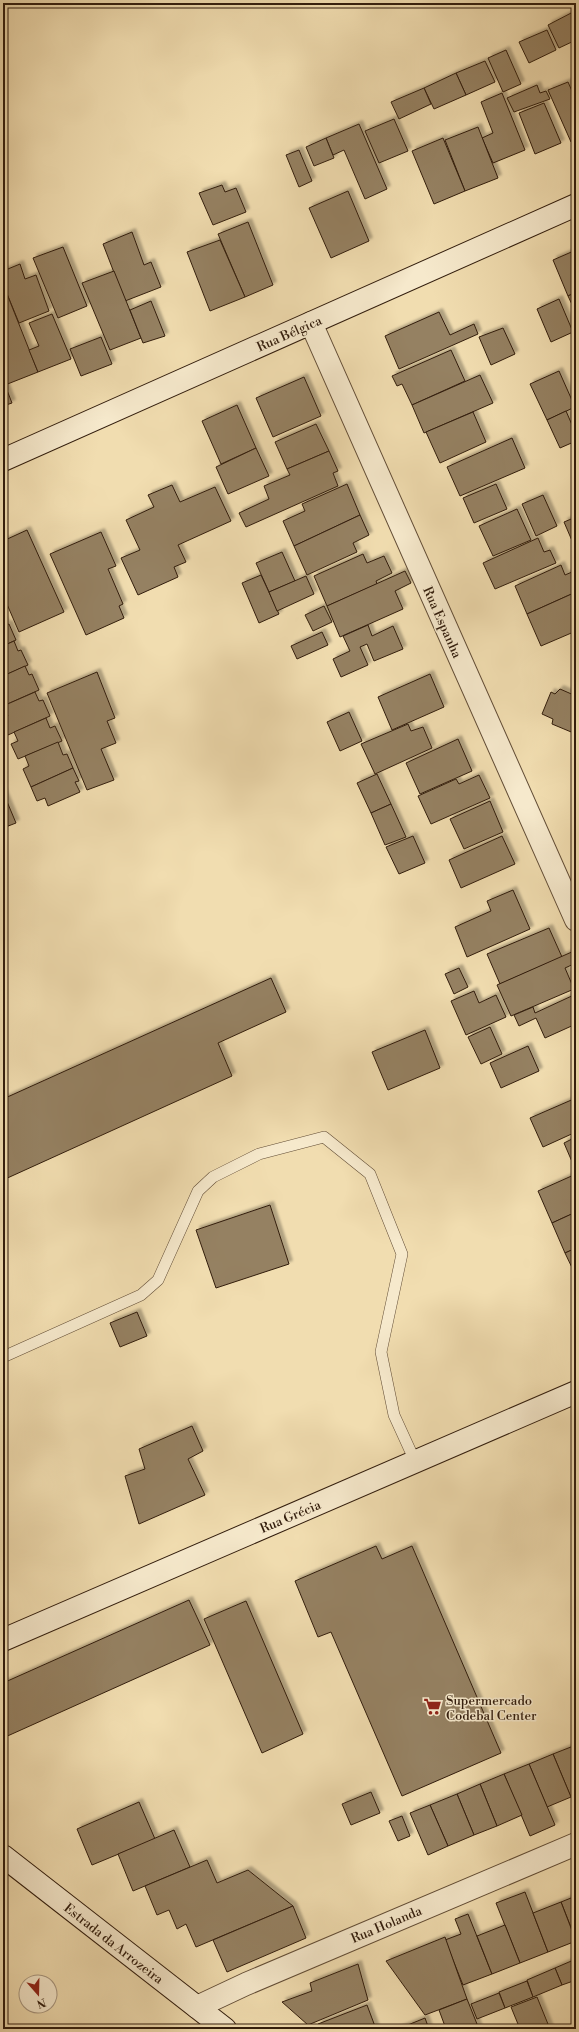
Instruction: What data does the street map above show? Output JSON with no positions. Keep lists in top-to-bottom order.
{
  "streets": {
    "street": [
      "Rua Bélgica",
      "Rua Espanha",
      "Rua Grécia",
      "Rua Holanda",
      "Estrada da Arrozeira"
    ]
  },
  "crossings": [
    ["Rua Bélgica", "Rua Espanha"],
    ["Rua Holanda", "Estrada da Arrozeira"]
  ],
  "places": {
    "supermarket": ["Supermercado Codebal Center"]
  },
  "north": "bottom"
}
